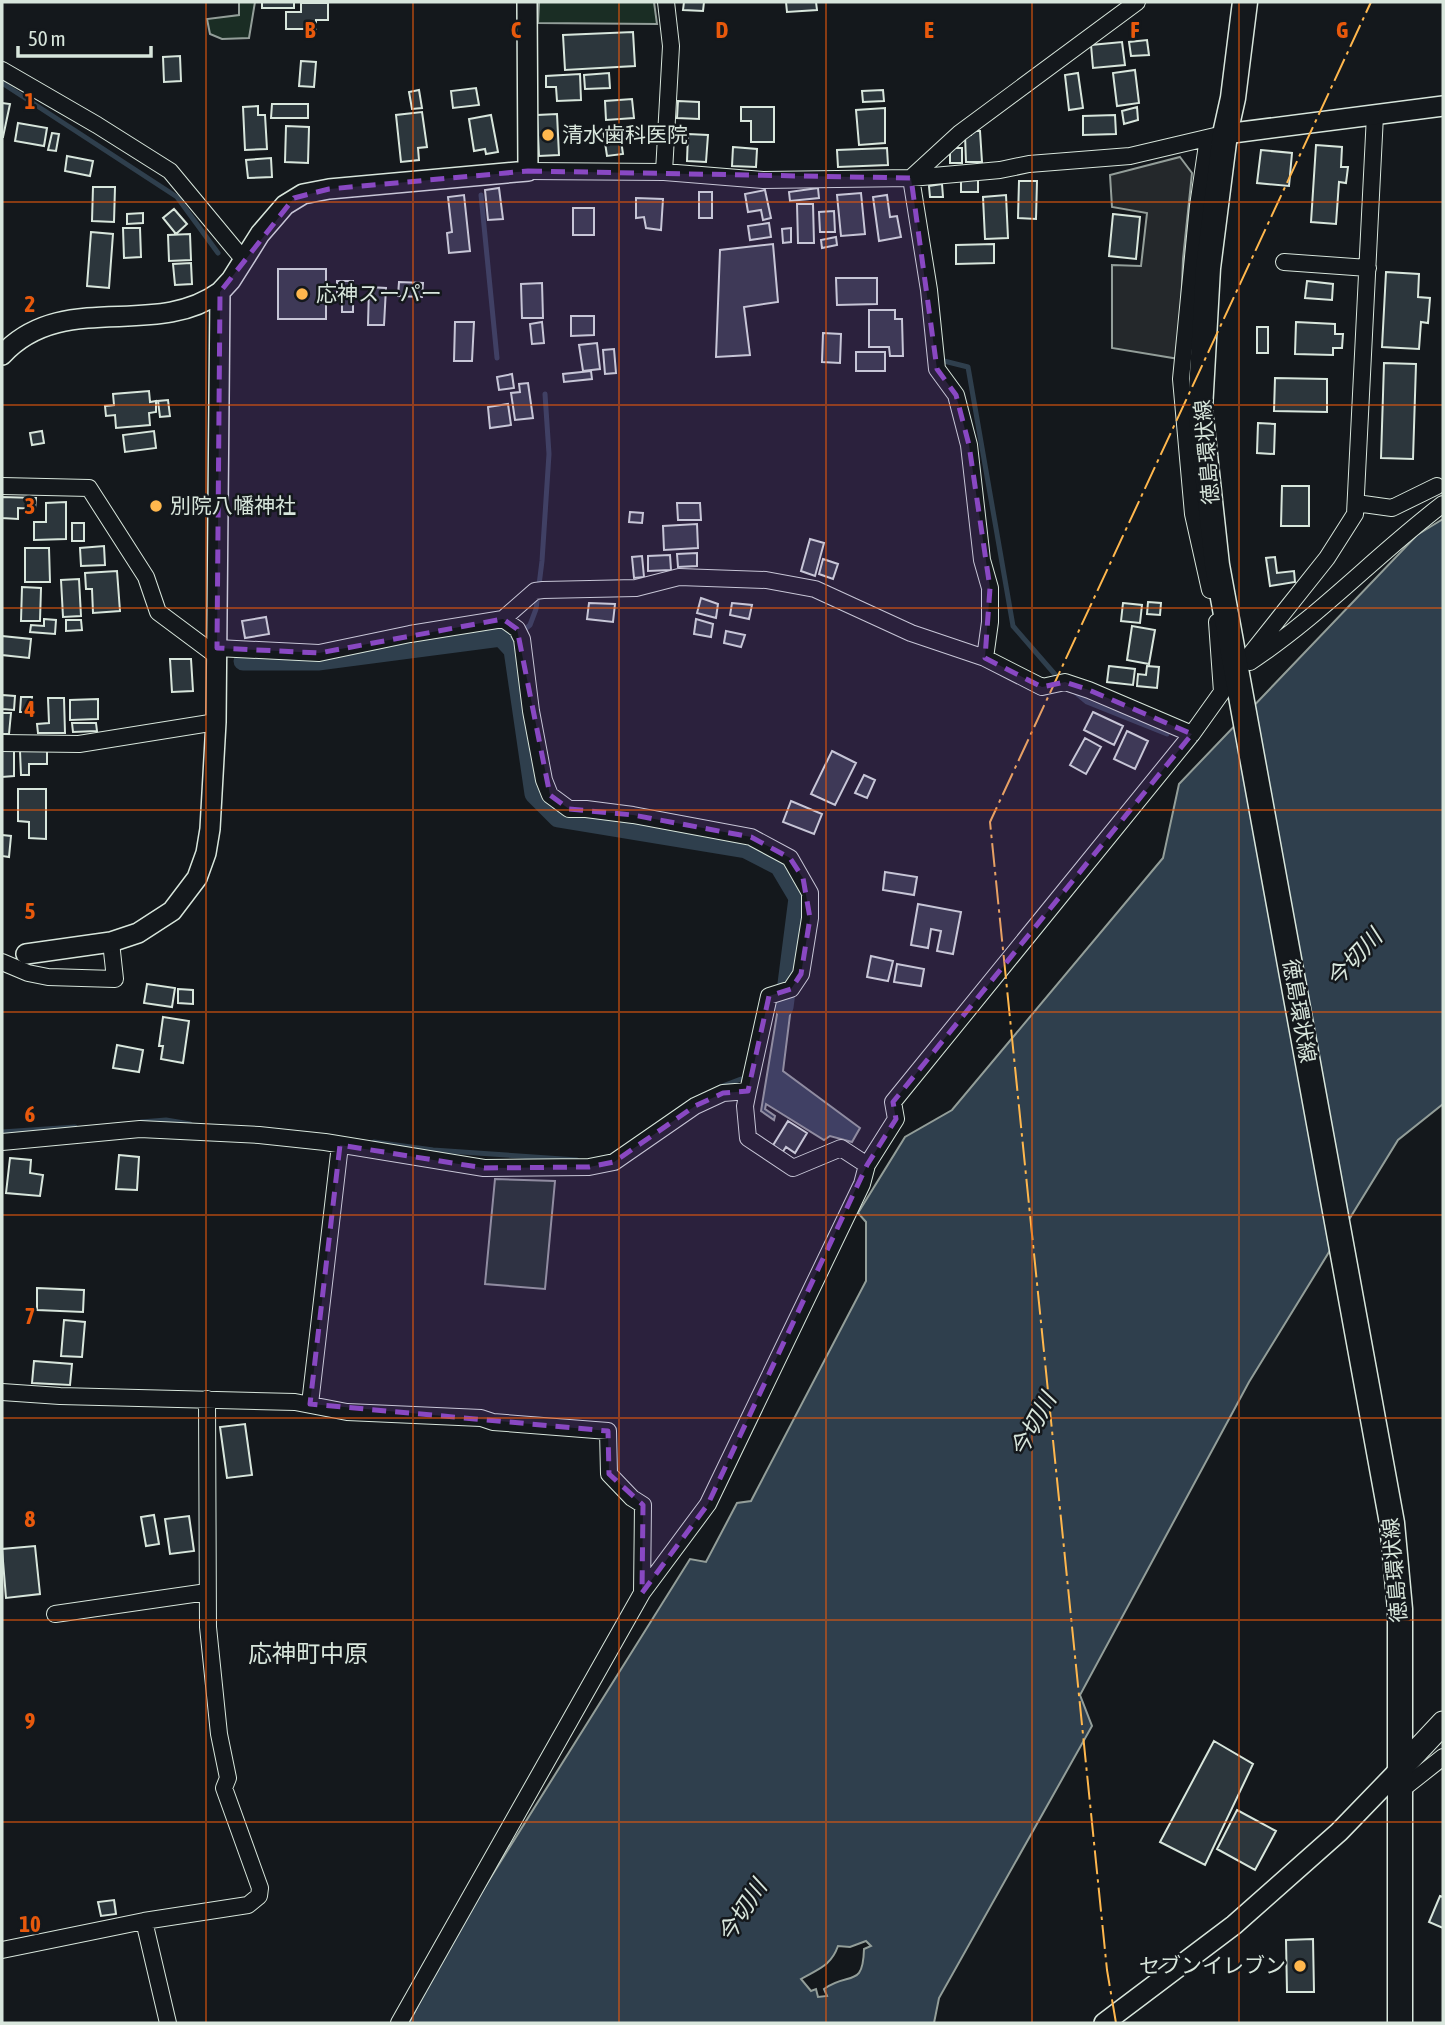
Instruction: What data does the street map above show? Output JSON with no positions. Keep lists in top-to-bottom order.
{
  "streets": {
    "main road": ["徳島環状線"]
  },
  "districts": ["応神町中原"],
  "water": ["今切川"],
  "places": [
    "清水歯科医院",
    "応神スーパー",
    "別院八幡神社",
    "セブンイレブン"
  ],
  "scale_bar": "50 m",
  "grid": {
    "columns": [
      "B",
      "C",
      "D",
      "E",
      "F",
      "G"
    ],
    "rows": [
      "1",
      "2",
      "3",
      "4",
      "5",
      "6",
      "7",
      "8",
      "9",
      "10"
    ]
  }
}
